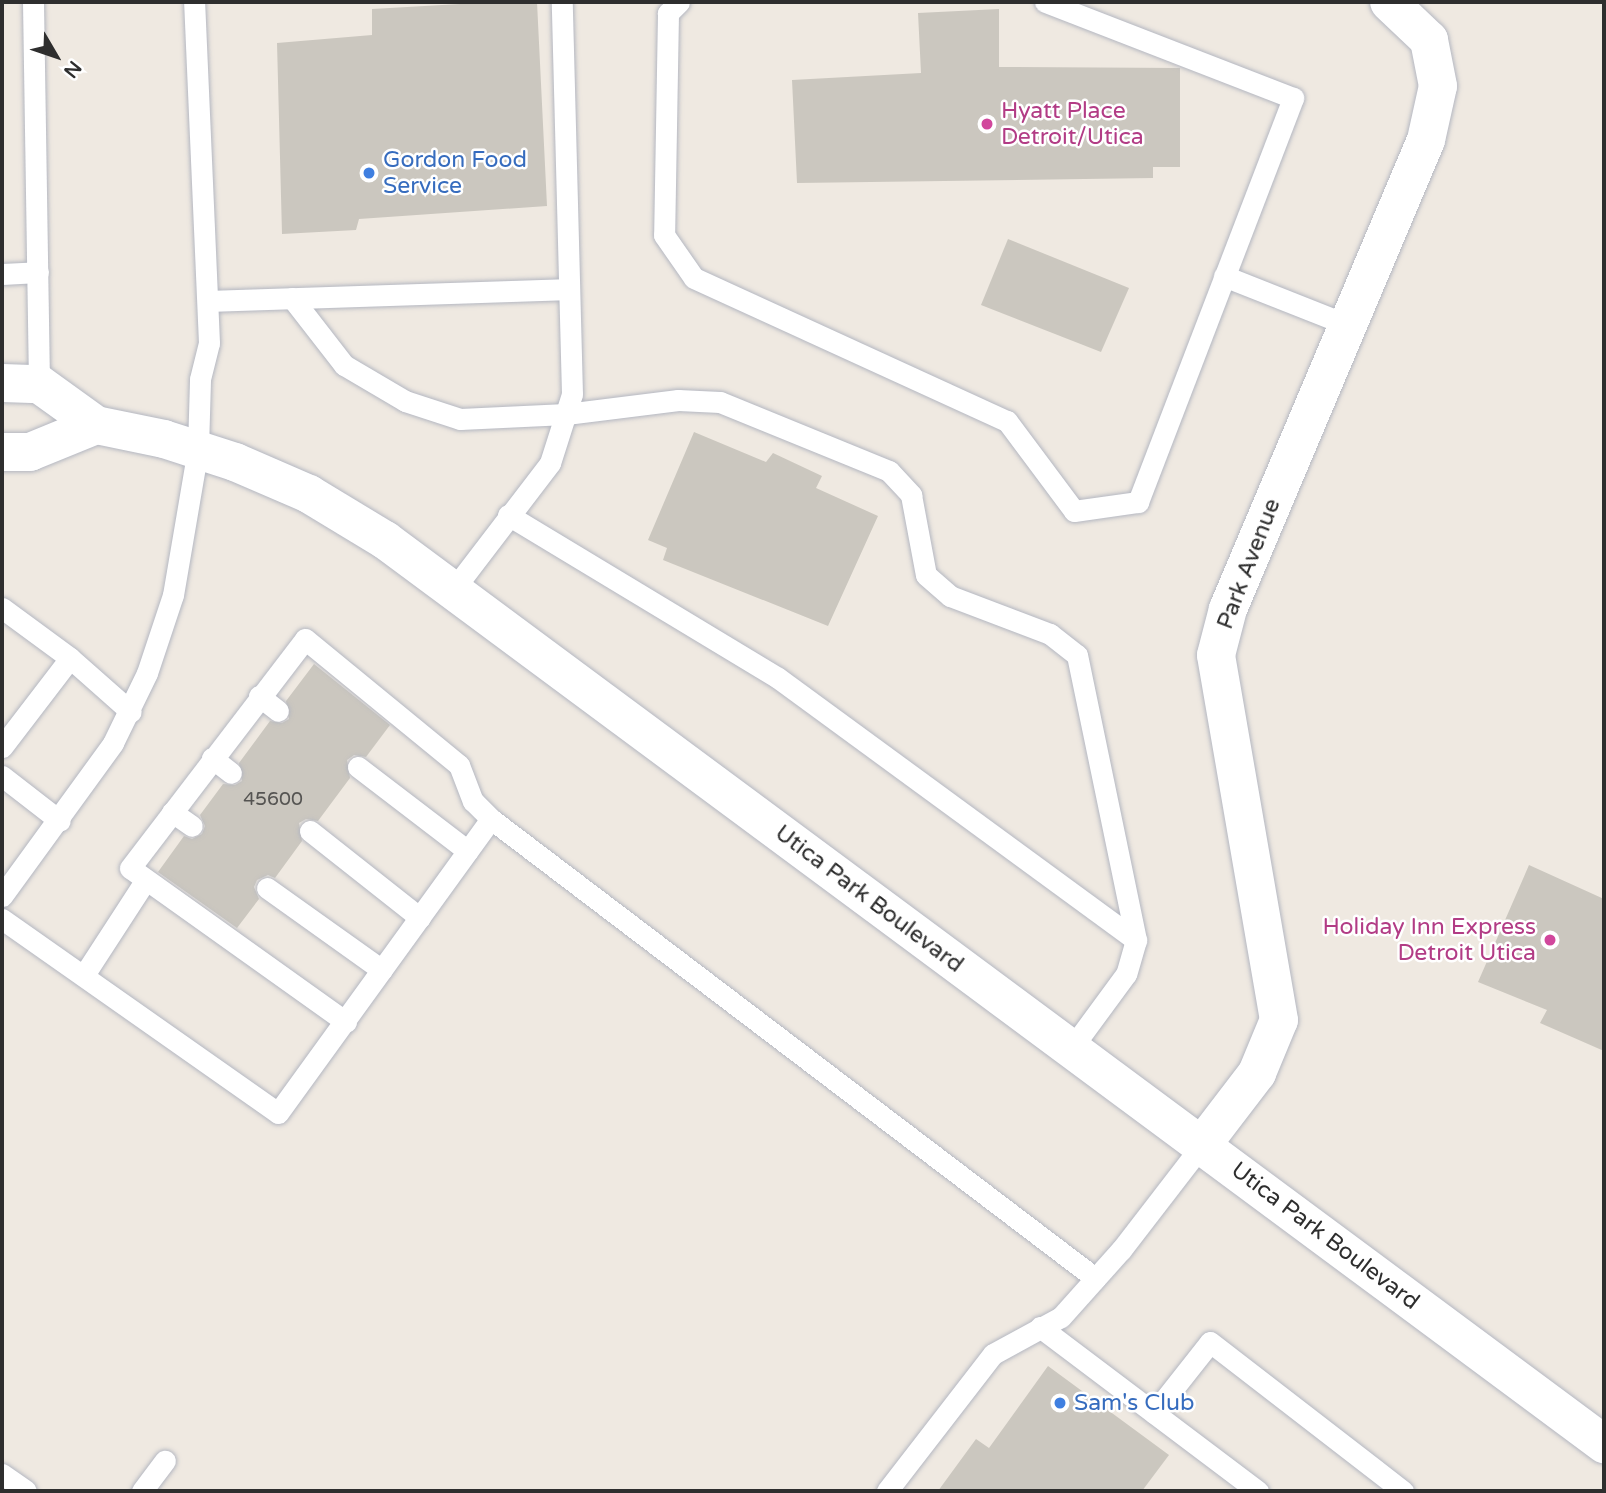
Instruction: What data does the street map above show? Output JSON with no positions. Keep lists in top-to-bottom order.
{
  "streets": {
    "street": ["Park Avenue", "Utica Park Boulevard"]
  },
  "crossings": [
    ["Park Avenue", "Utica Park Boulevard"]
  ],
  "places": [
    "Hyatt Place Detroit/Utica",
    "Gordon Food Service",
    "Holiday Inn Express Detroit Utica",
    "Sam's Club"
  ],
  "house_numbers": ["45600"],
  "north": "bottom right"
}
